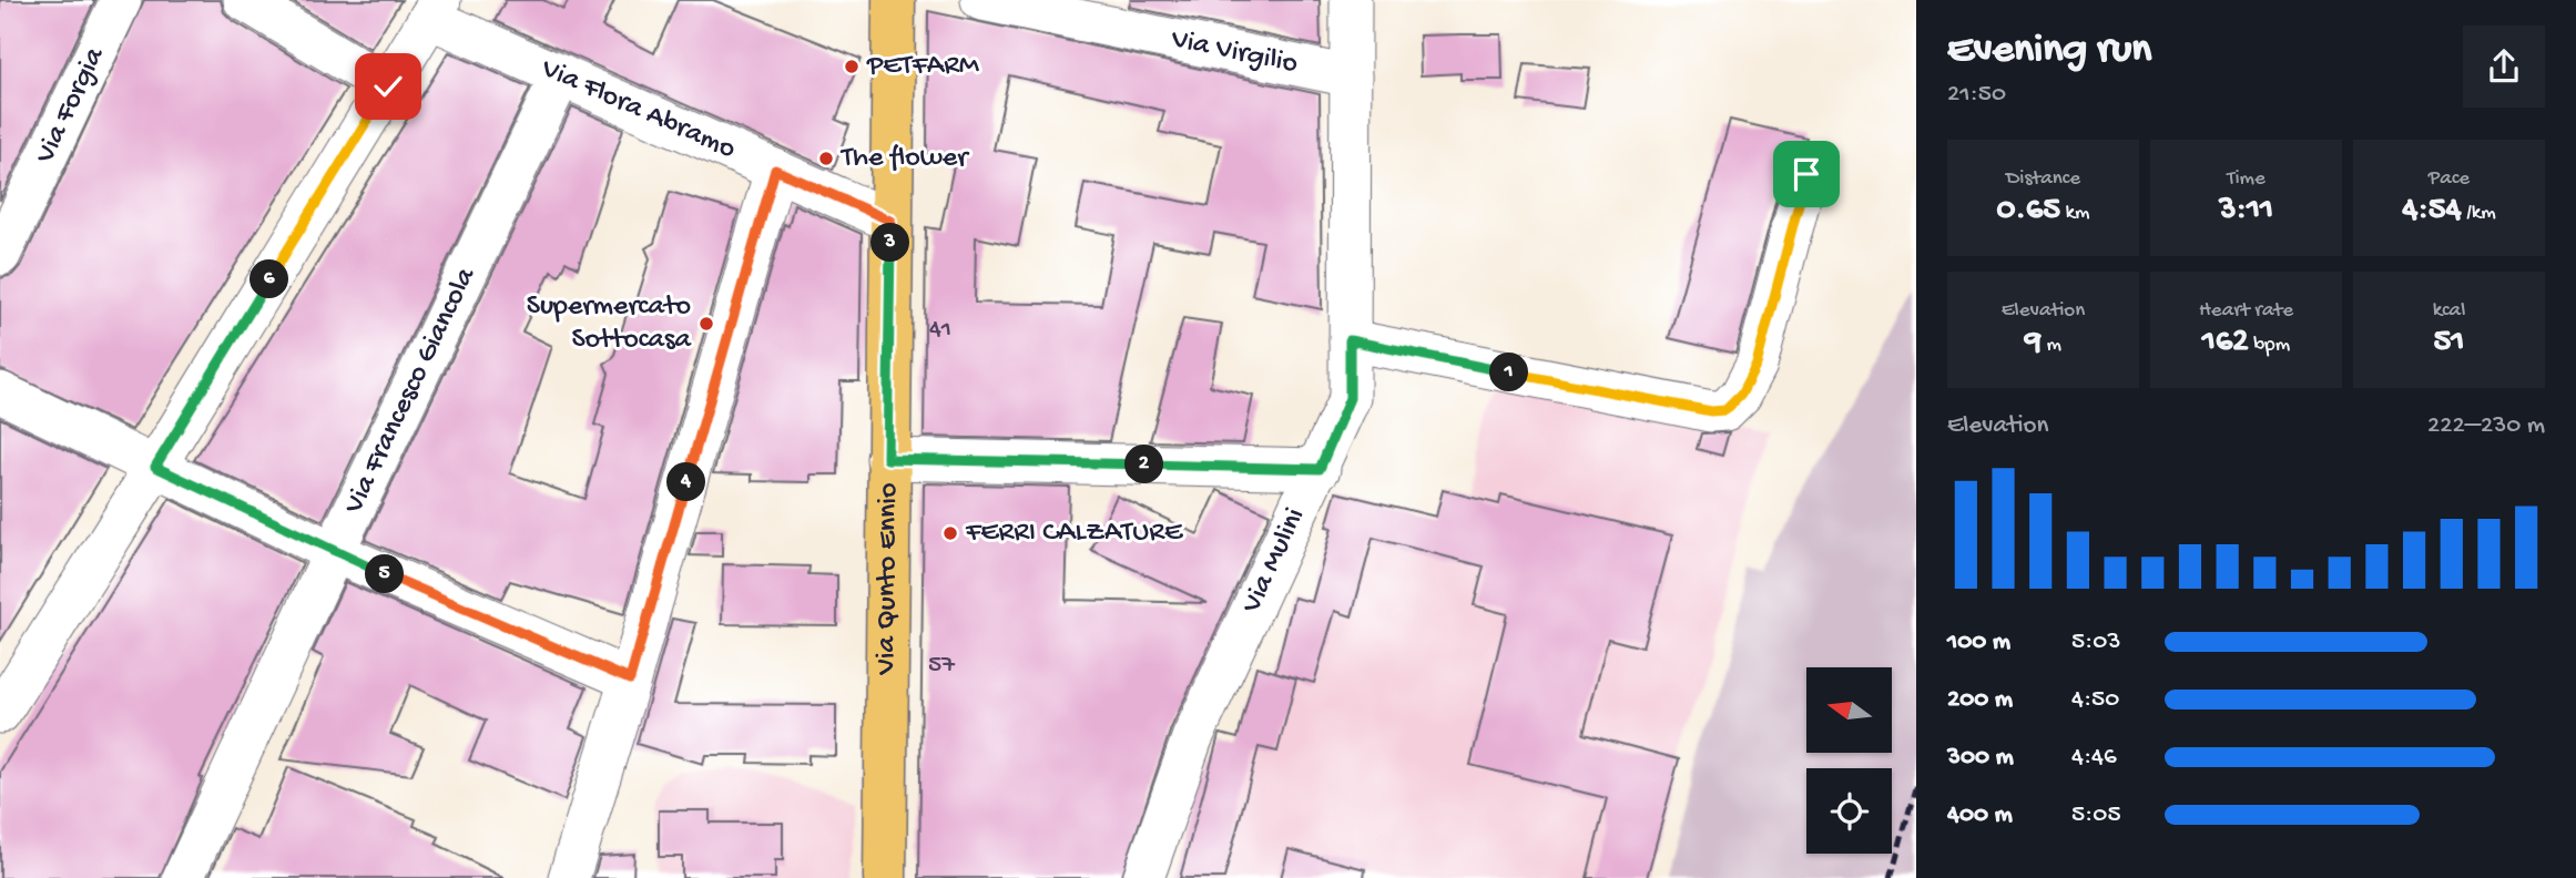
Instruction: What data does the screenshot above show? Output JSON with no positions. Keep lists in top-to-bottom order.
{
  "streets": {
    "main road": ["Via Qunto Ennio"],
    "street": [
      "Via Virgilio",
      "Via Forgia",
      "Via Flora Abramo",
      "Via Francesco Giancola",
      "Via Mulini"
    ]
  },
  "crossings": [
    ["Via Virgilio", "Via Mulini"],
    ["Via Flora Abramo", "Via Francesco Giancola"],
    ["Via Flora Abramo", "Via Qunto Ennio"]
  ],
  "places": [
    "PETFARM",
    "The flower",
    "Supermercato Sottocasa",
    "FERRI CALZATURE"
  ],
  "house_numbers": ["41", "57"],
  "north": "left",
  "page": {
    "heading": ["Evening run", "21:50"],
    "stats": [
      ["Distance", "0.65 km"],
      ["Time", "3:11"],
      ["Pace", "4:54 /km"],
      ["Elevation", "9 m"],
      ["Heart rate", "162 bpm"],
      ["kcal", "51"]
    ],
    "pins": [
      "3",
      "6",
      "1",
      "2",
      "4",
      "5"
    ],
    "chart": ["Elevation", "222–230 m"],
    "list": [
      {
        "name": "100 m",
        "note": "5:03"
      },
      {
        "name": "200 m",
        "note": "4:50"
      },
      {
        "name": "300 m",
        "note": "4:46"
      },
      {
        "name": "400 m",
        "note": "5:05"
      }
    ]
  }
}
